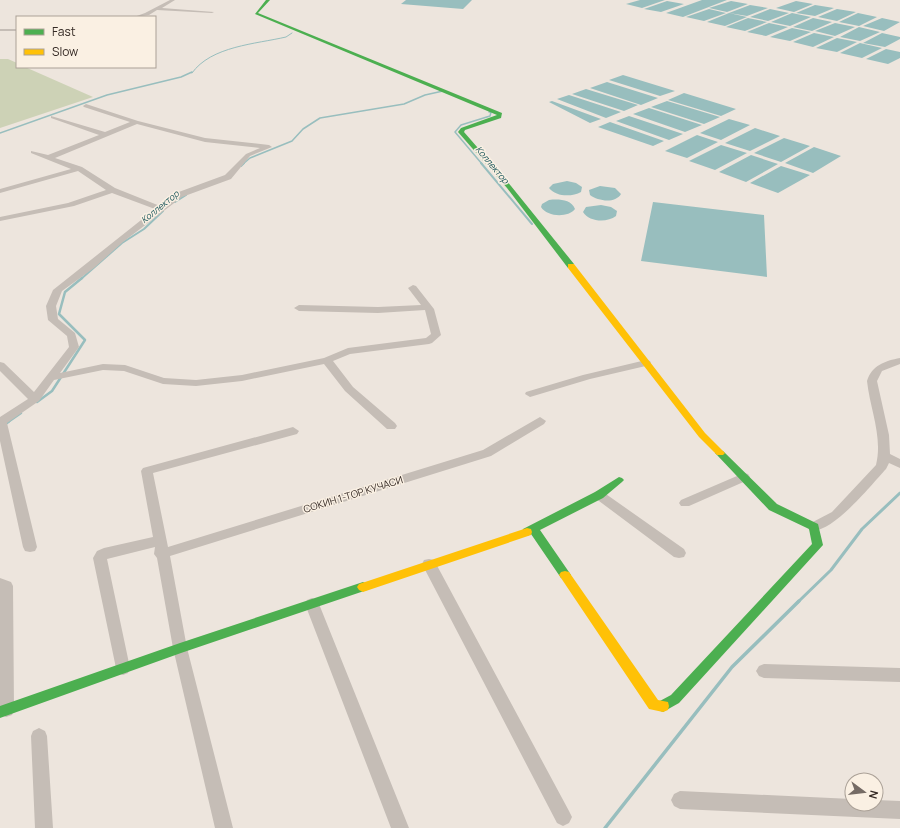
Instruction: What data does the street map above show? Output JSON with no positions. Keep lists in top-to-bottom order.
{
  "streets": {
    "street": ["СОКИН 1-ТОР KУЧАСИ"]
  },
  "water": ["Коллектор"],
  "legend": ["Fast", "Slow"],
  "north": "right"
}
